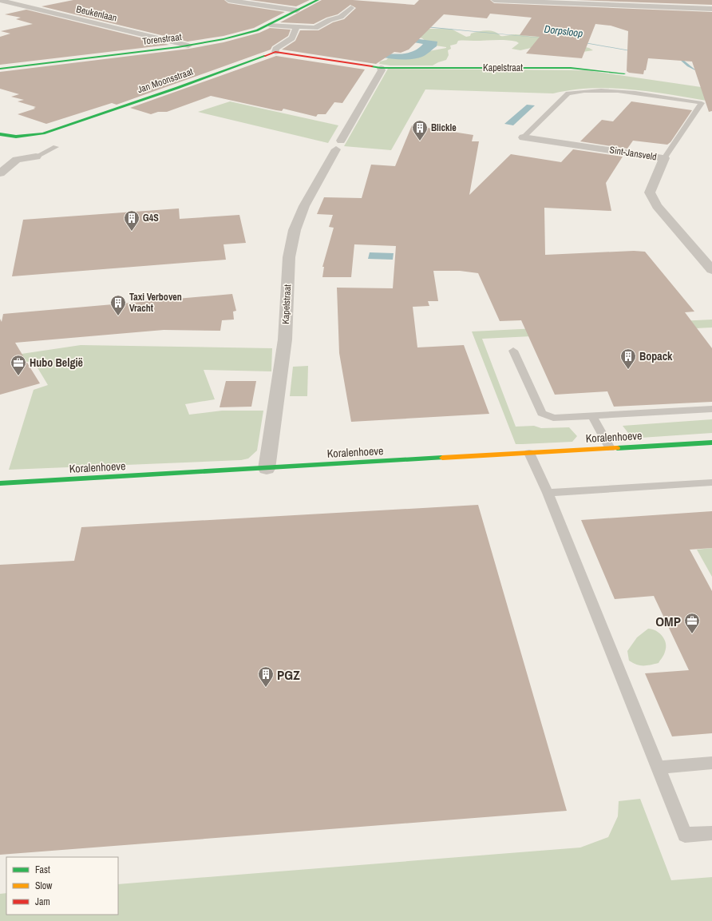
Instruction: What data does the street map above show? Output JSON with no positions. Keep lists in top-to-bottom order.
{
  "streets": {
    "street": [
      "Beukenlaan",
      "Torenstraat",
      "Kapelstraat",
      "Jan Moonsstraat",
      "Sint-Jansveld",
      "Koralenhoeve"
    ]
  },
  "crossings": [
    ["Beukenlaan", "Torenstraat"],
    ["Kapelstraat", "Jan Moonsstraat"],
    ["Kapelstraat", "Koralenhoeve"]
  ],
  "water": ["Dorpsloop"],
  "places": {
    "building": [
      "Blickle",
      "G4S",
      "Taxi Verboven Vracht",
      "Bopack",
      "PGZ"
    ],
    "office": ["Hubo België", "OMP"]
  },
  "legend": ["Fast", "Slow", "Jam"]
}
